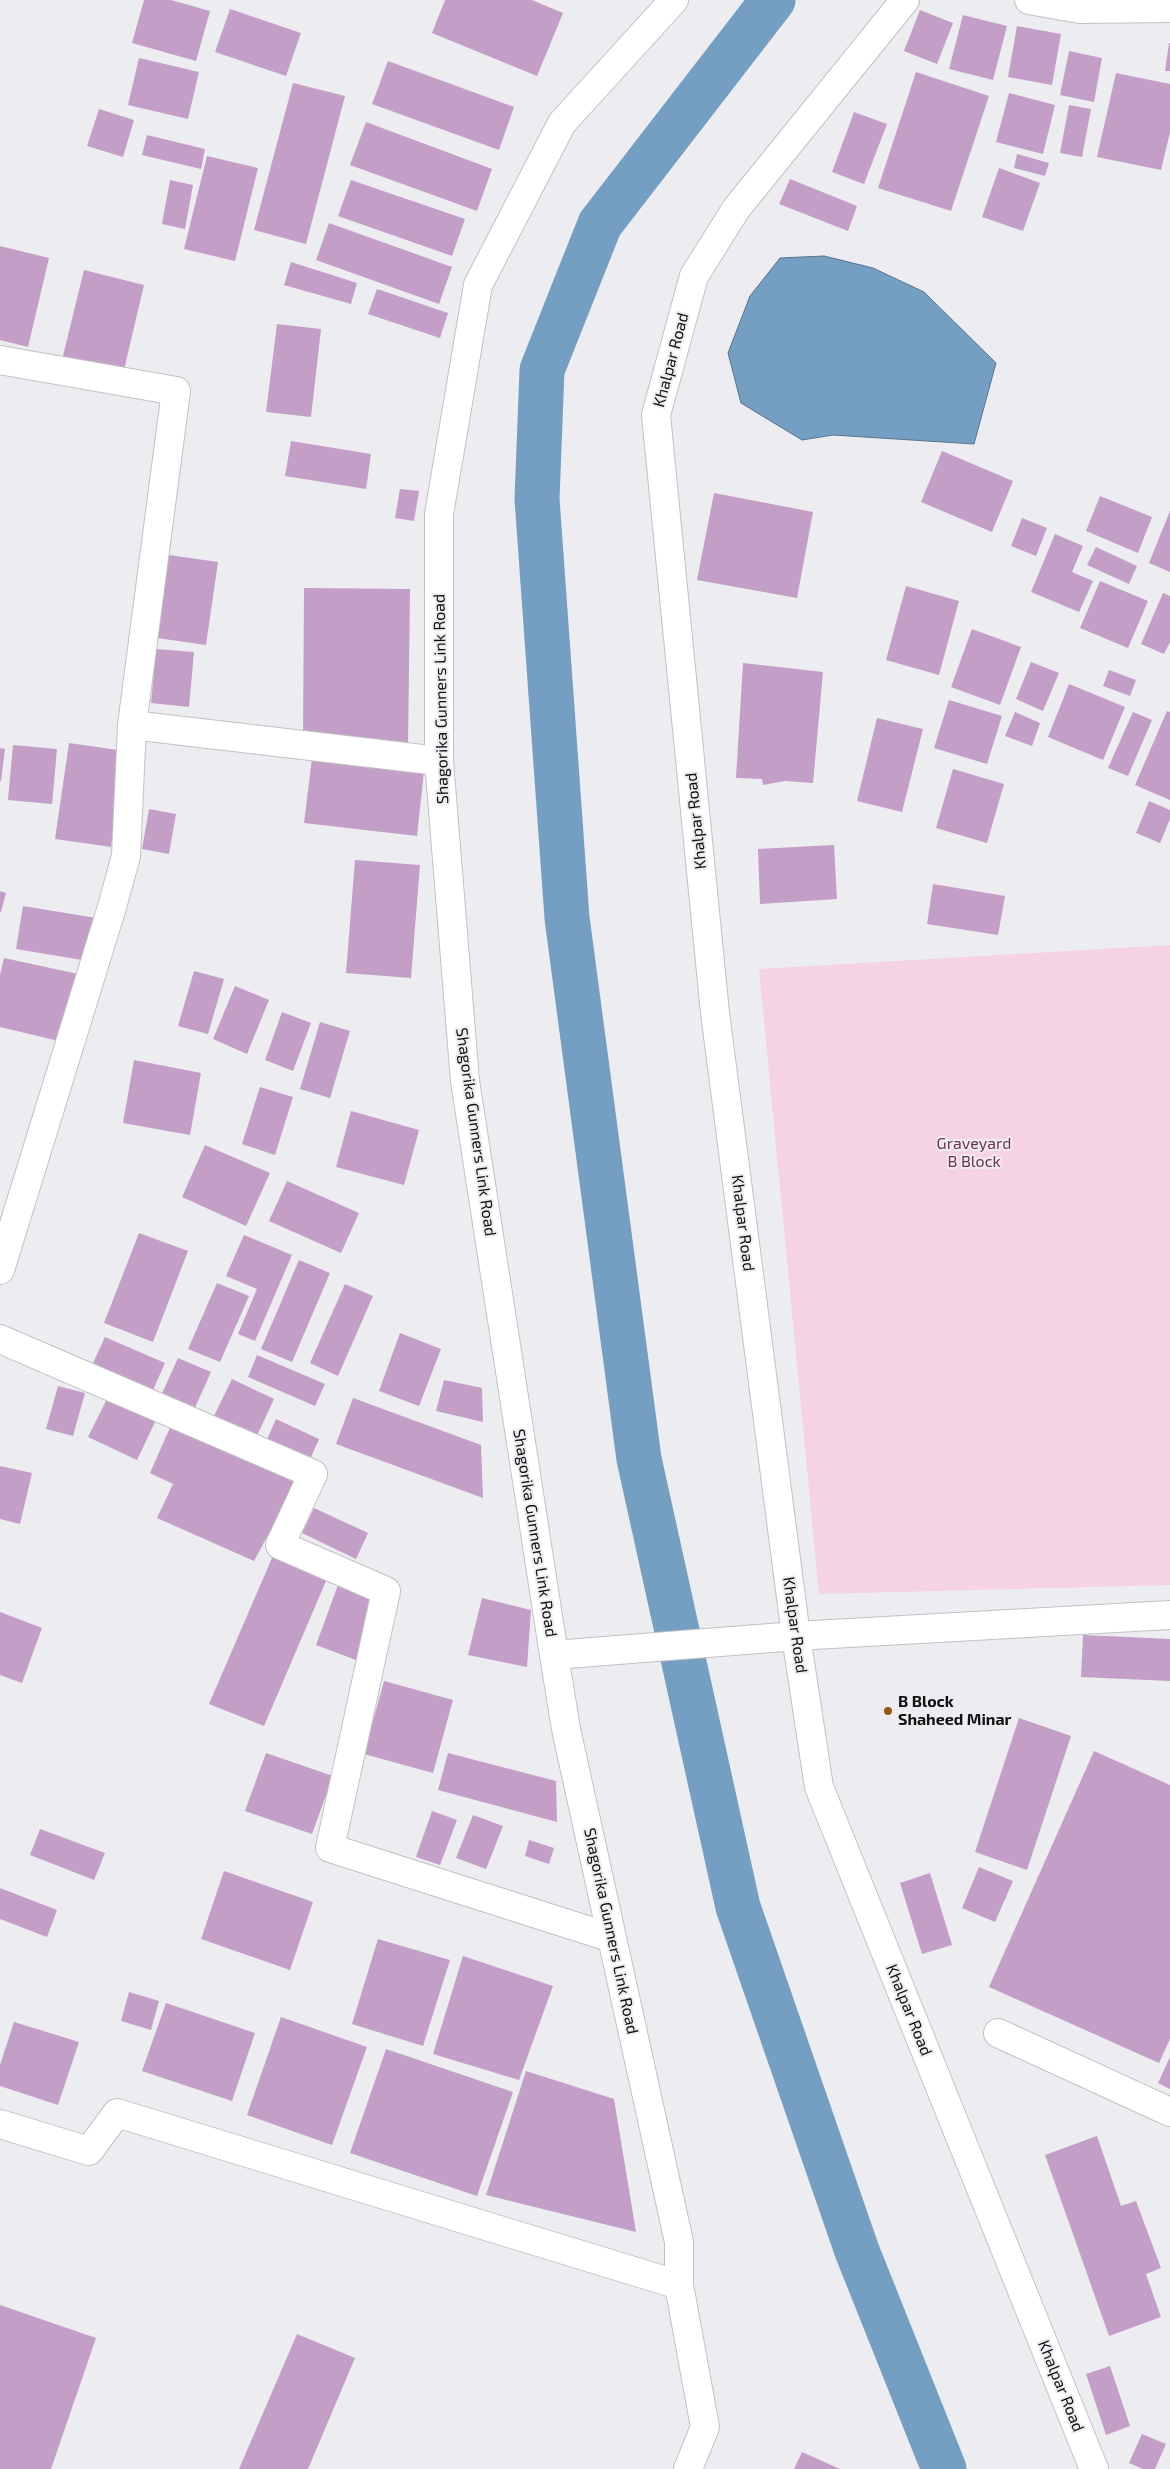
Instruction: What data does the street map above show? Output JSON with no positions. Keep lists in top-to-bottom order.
{
  "streets": {
    "street": ["Khalpar Road", "Shagorika Gunners Link Road"]
  },
  "parks": ["Graveyard B Block"],
  "places": ["B Block Shaheed Minar"]
}
